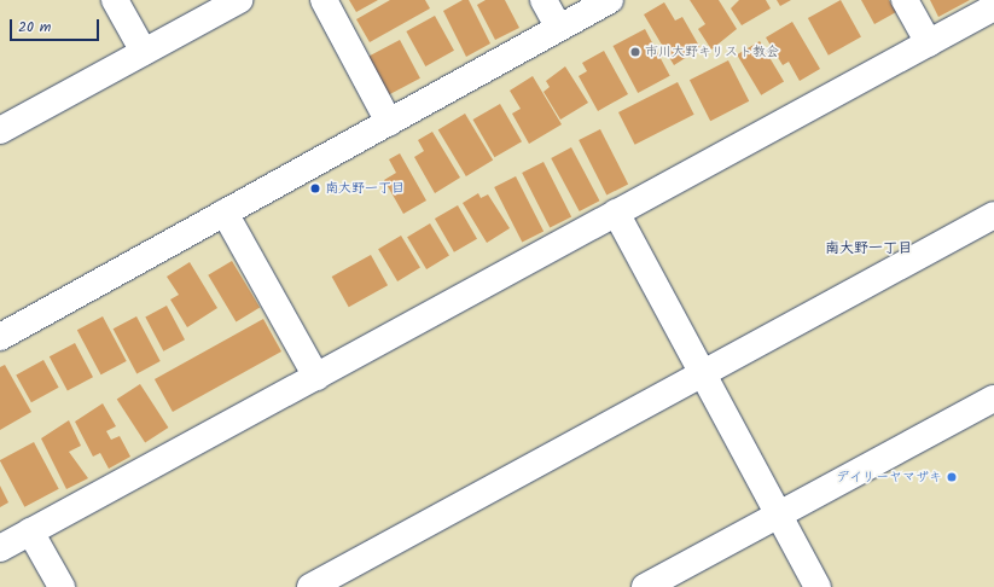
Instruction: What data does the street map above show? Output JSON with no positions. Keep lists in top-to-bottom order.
{
  "districts": ["南大野一丁目"],
  "places": ["市川大野キリスト教会", "南大野一丁目", "デイリーヤマザキ"],
  "scale_bar": "20 m"
}
